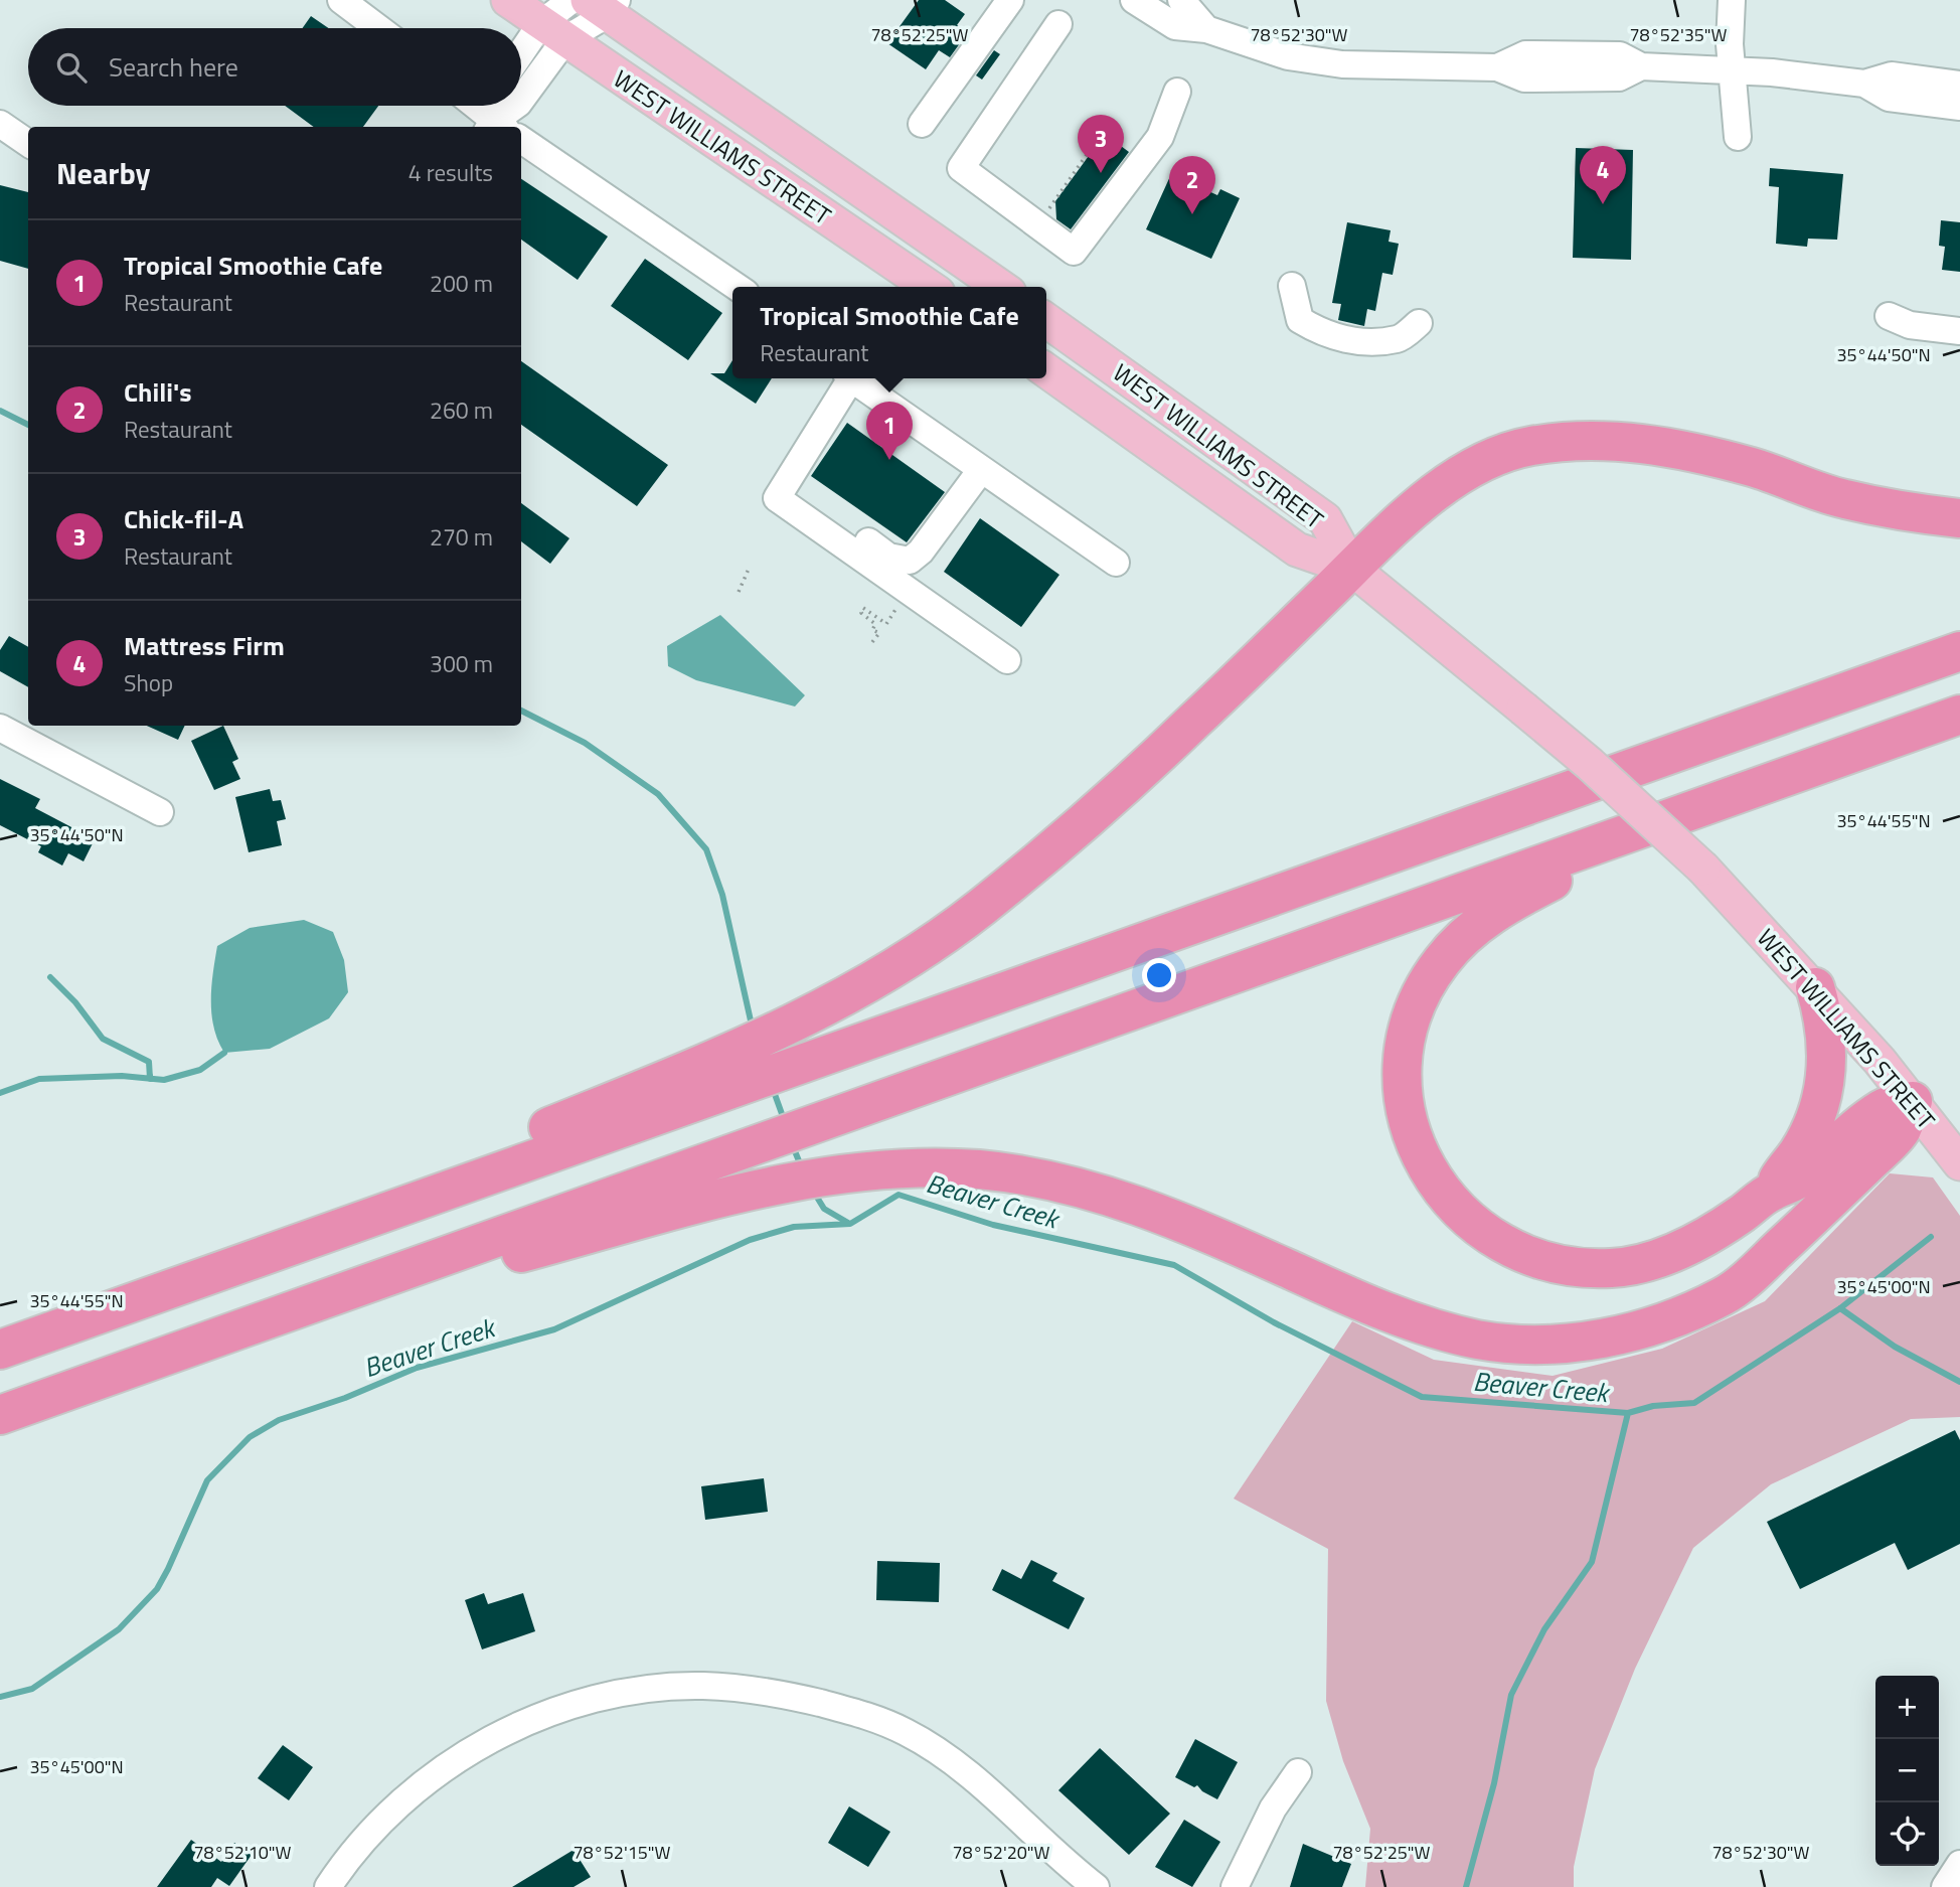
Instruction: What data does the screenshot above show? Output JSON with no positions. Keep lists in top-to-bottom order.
{
  "streets": {
    "main road": ["WEST WILLIAMS STREET"]
  },
  "water": ["Beaver Creek"],
  "page": {
    "search": "Search here",
    "pins": [
      "3",
      "4",
      "2",
      "1"
    ],
    "heading": ["Nearby", "4 results"],
    "list": [
      {
        "mark": "1",
        "name": "Tropical Smoothie Cafe",
        "note": "Restaurant",
        "value": "200 m"
      },
      {
        "mark": "2",
        "name": "Chili's",
        "note": "Restaurant",
        "value": "260 m"
      },
      {
        "mark": "3",
        "name": "Chick-fil-A",
        "note": "Restaurant",
        "value": "270 m"
      },
      {
        "mark": "4",
        "name": "Mattress Firm",
        "note": "Shop",
        "value": "300 m"
      }
    ],
    "popup": ["Tropical Smoothie Cafe", "Restaurant"],
    "map_buttons": ["+", "−"]
  },
  "coordinates": [
    "78°52'25\"W",
    "78°52'30\"W",
    "78°52'35\"W",
    "35°44'50\"N",
    "35°44'55\"N",
    "35°45'00\"N",
    "78°52'10\"W",
    "78°52'15\"W",
    "78°52'20\"W"
  ]
}
